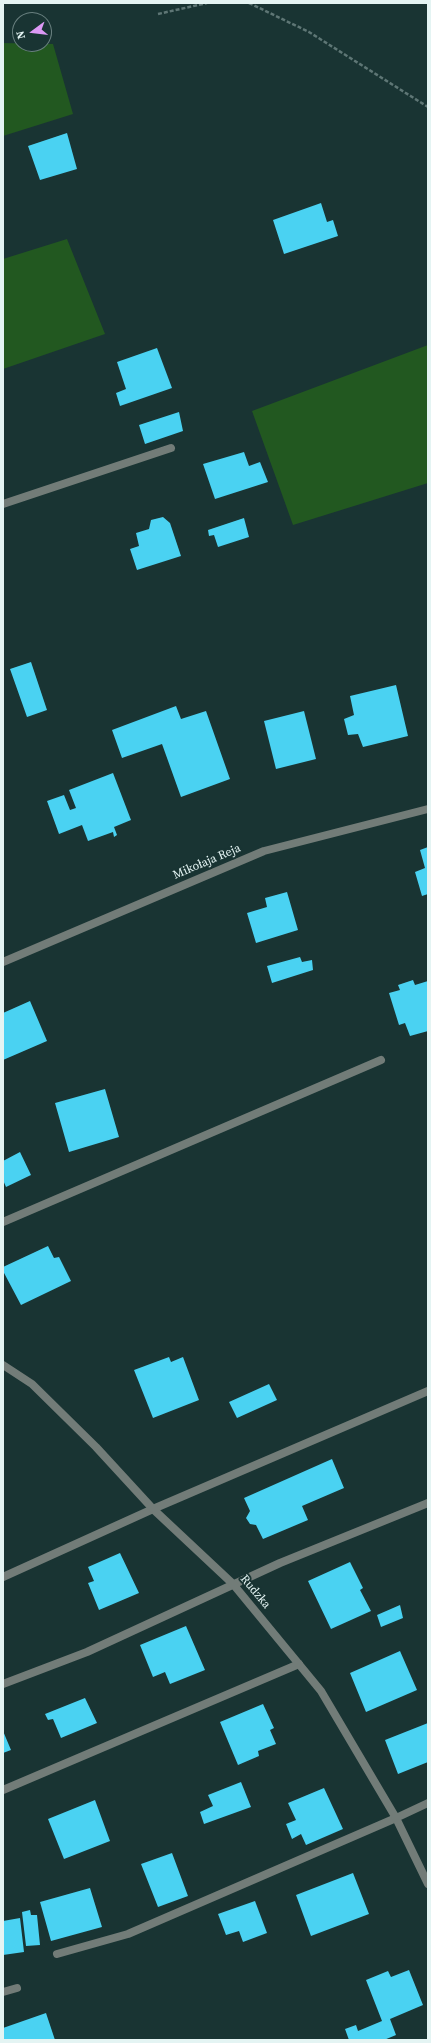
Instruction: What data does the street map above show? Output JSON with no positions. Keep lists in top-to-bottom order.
{
  "streets": {
    "street": ["Mikołaja Reja", "Rudzka"]
  },
  "north": "left"
}
